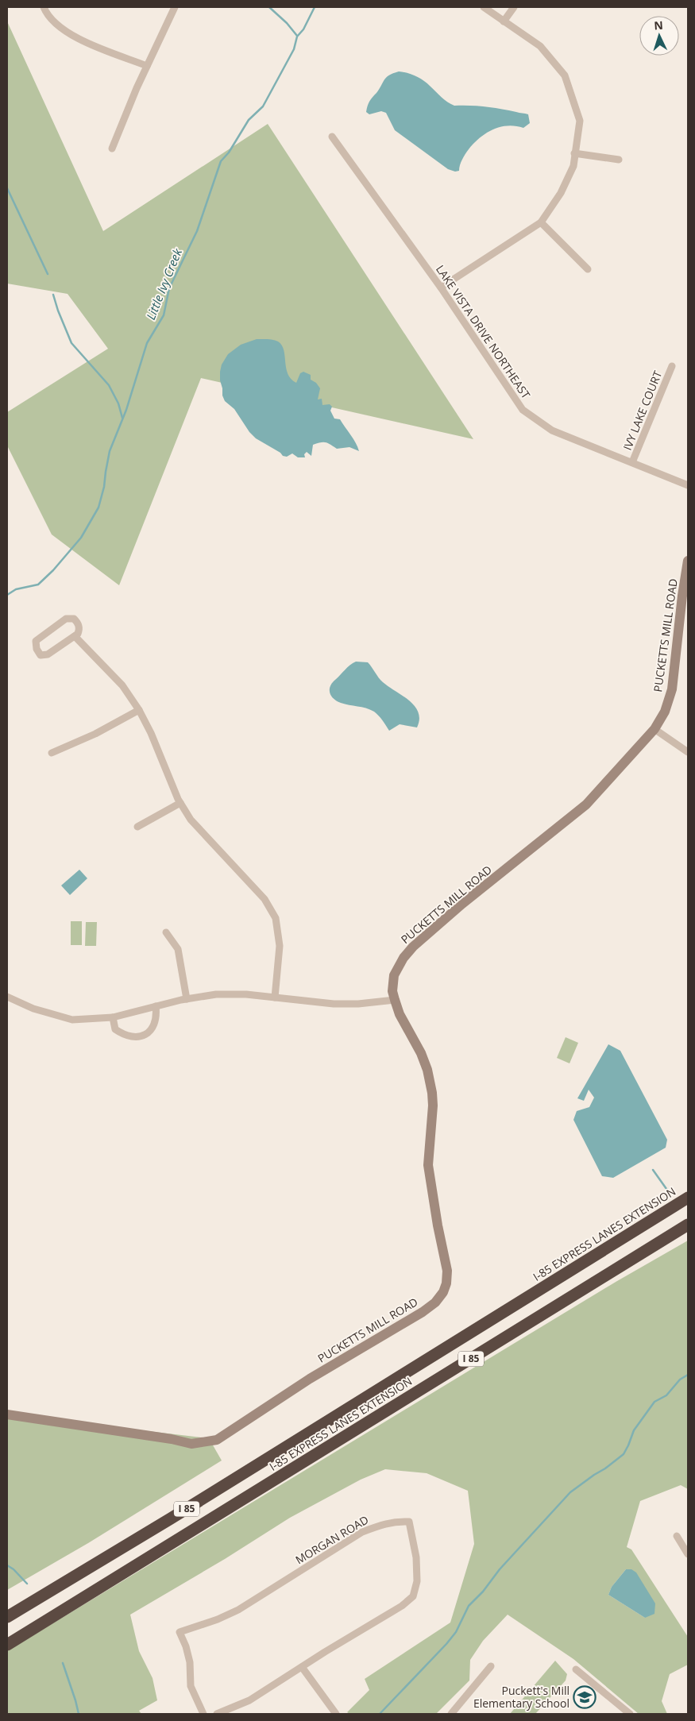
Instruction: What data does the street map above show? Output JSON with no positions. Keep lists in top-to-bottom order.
{
  "streets": {
    "highway": ["I-85 EXPRESS LANES EXTENSION", "I 85"],
    "street": [
      "LAKE VISTA DRIVE NORTHEAST",
      "IVY LAKE COURT",
      "PUCKETTS MILL ROAD",
      "MORGAN ROAD"
    ]
  },
  "crossings": [
    ["LAKE VISTA DRIVE NORTHEAST", "IVY LAKE COURT"]
  ],
  "water": ["Little Ivy Creek"],
  "places": {
    "school or university": ["Puckett's Mill Elementary School"]
  },
  "north": "top"
}
